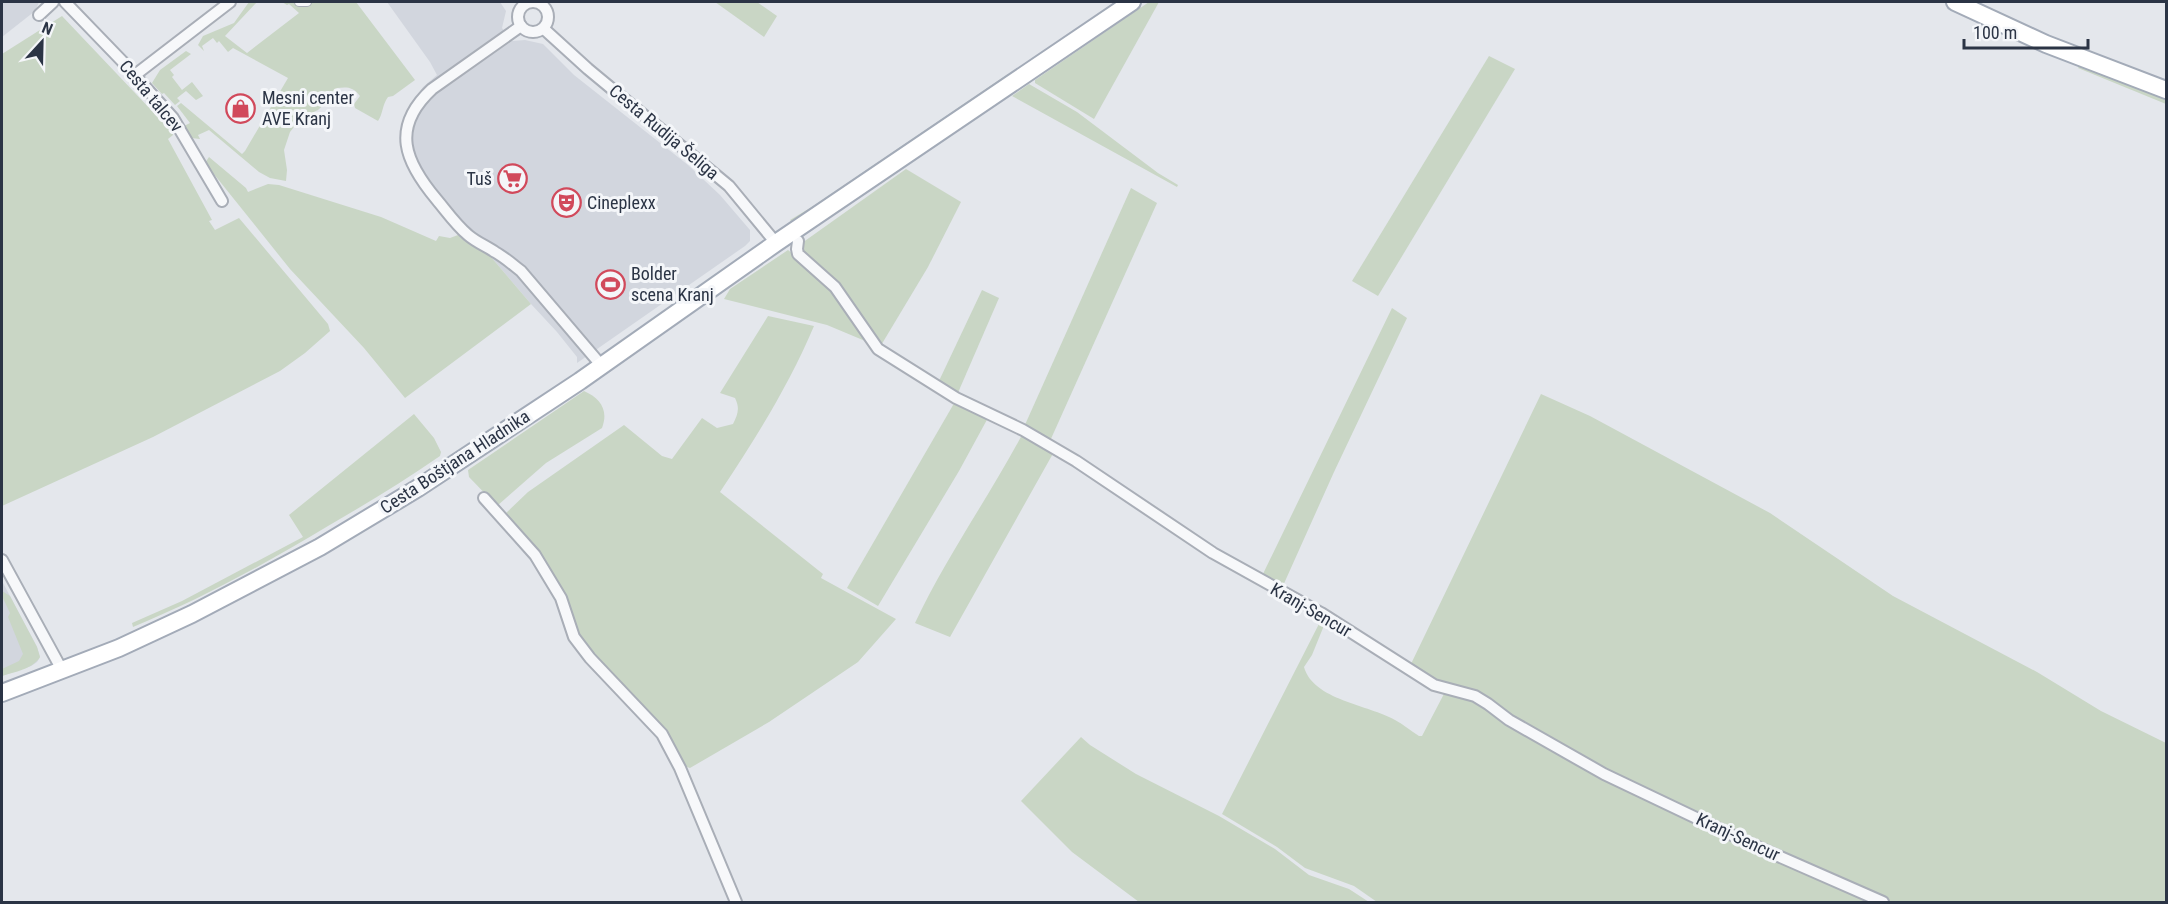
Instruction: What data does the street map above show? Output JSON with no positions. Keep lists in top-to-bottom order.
{
  "streets": {
    "main road": ["Cesta Boštjana Hladnika"],
    "street": ["Cesta talcev", "Cesta Rudija Šeliga", "Kranj-Sencur"]
  },
  "crossings": [
    ["Cesta Rudija Šeliga", "Cesta Boštjana Hladnika"]
  ],
  "places": {
    "shop": ["Mesni center AVE Kranj"],
    "supermarket": ["Tuš"],
    "theatre": ["Cineplexx"],
    "sports": ["Bolder scena Kranj"]
  },
  "scale_bar": "100 m",
  "north": "top"
}
